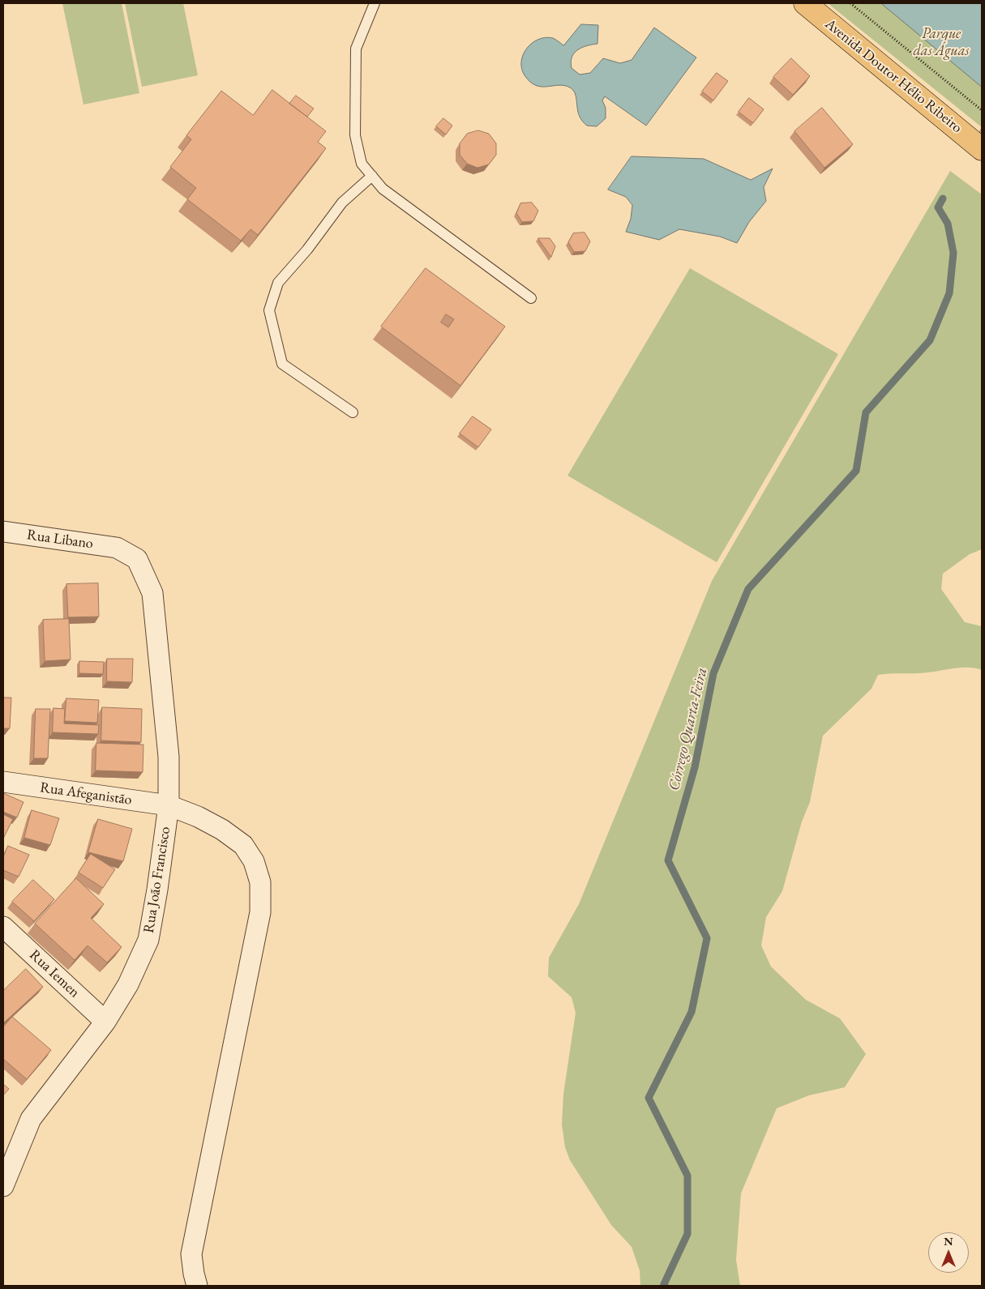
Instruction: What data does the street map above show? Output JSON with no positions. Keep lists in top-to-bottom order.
{
  "streets": {
    "main road": ["Avenida Doutor Hélio Ribeiro"],
    "street": [
      "Rua Libano",
      "Rua Afeganistão",
      "Rua João Francisco",
      "Rua Iemen"
    ]
  },
  "crossings": [
    ["Rua Libano", "Rua João Francisco"],
    ["Rua Afeganistão", "Rua João Francisco"],
    ["Rua João Francisco", "Rua Iemen"]
  ],
  "water": ["Córrego Quarta-Feira"],
  "parks": ["Parque das Águas"],
  "north": "top"
}
